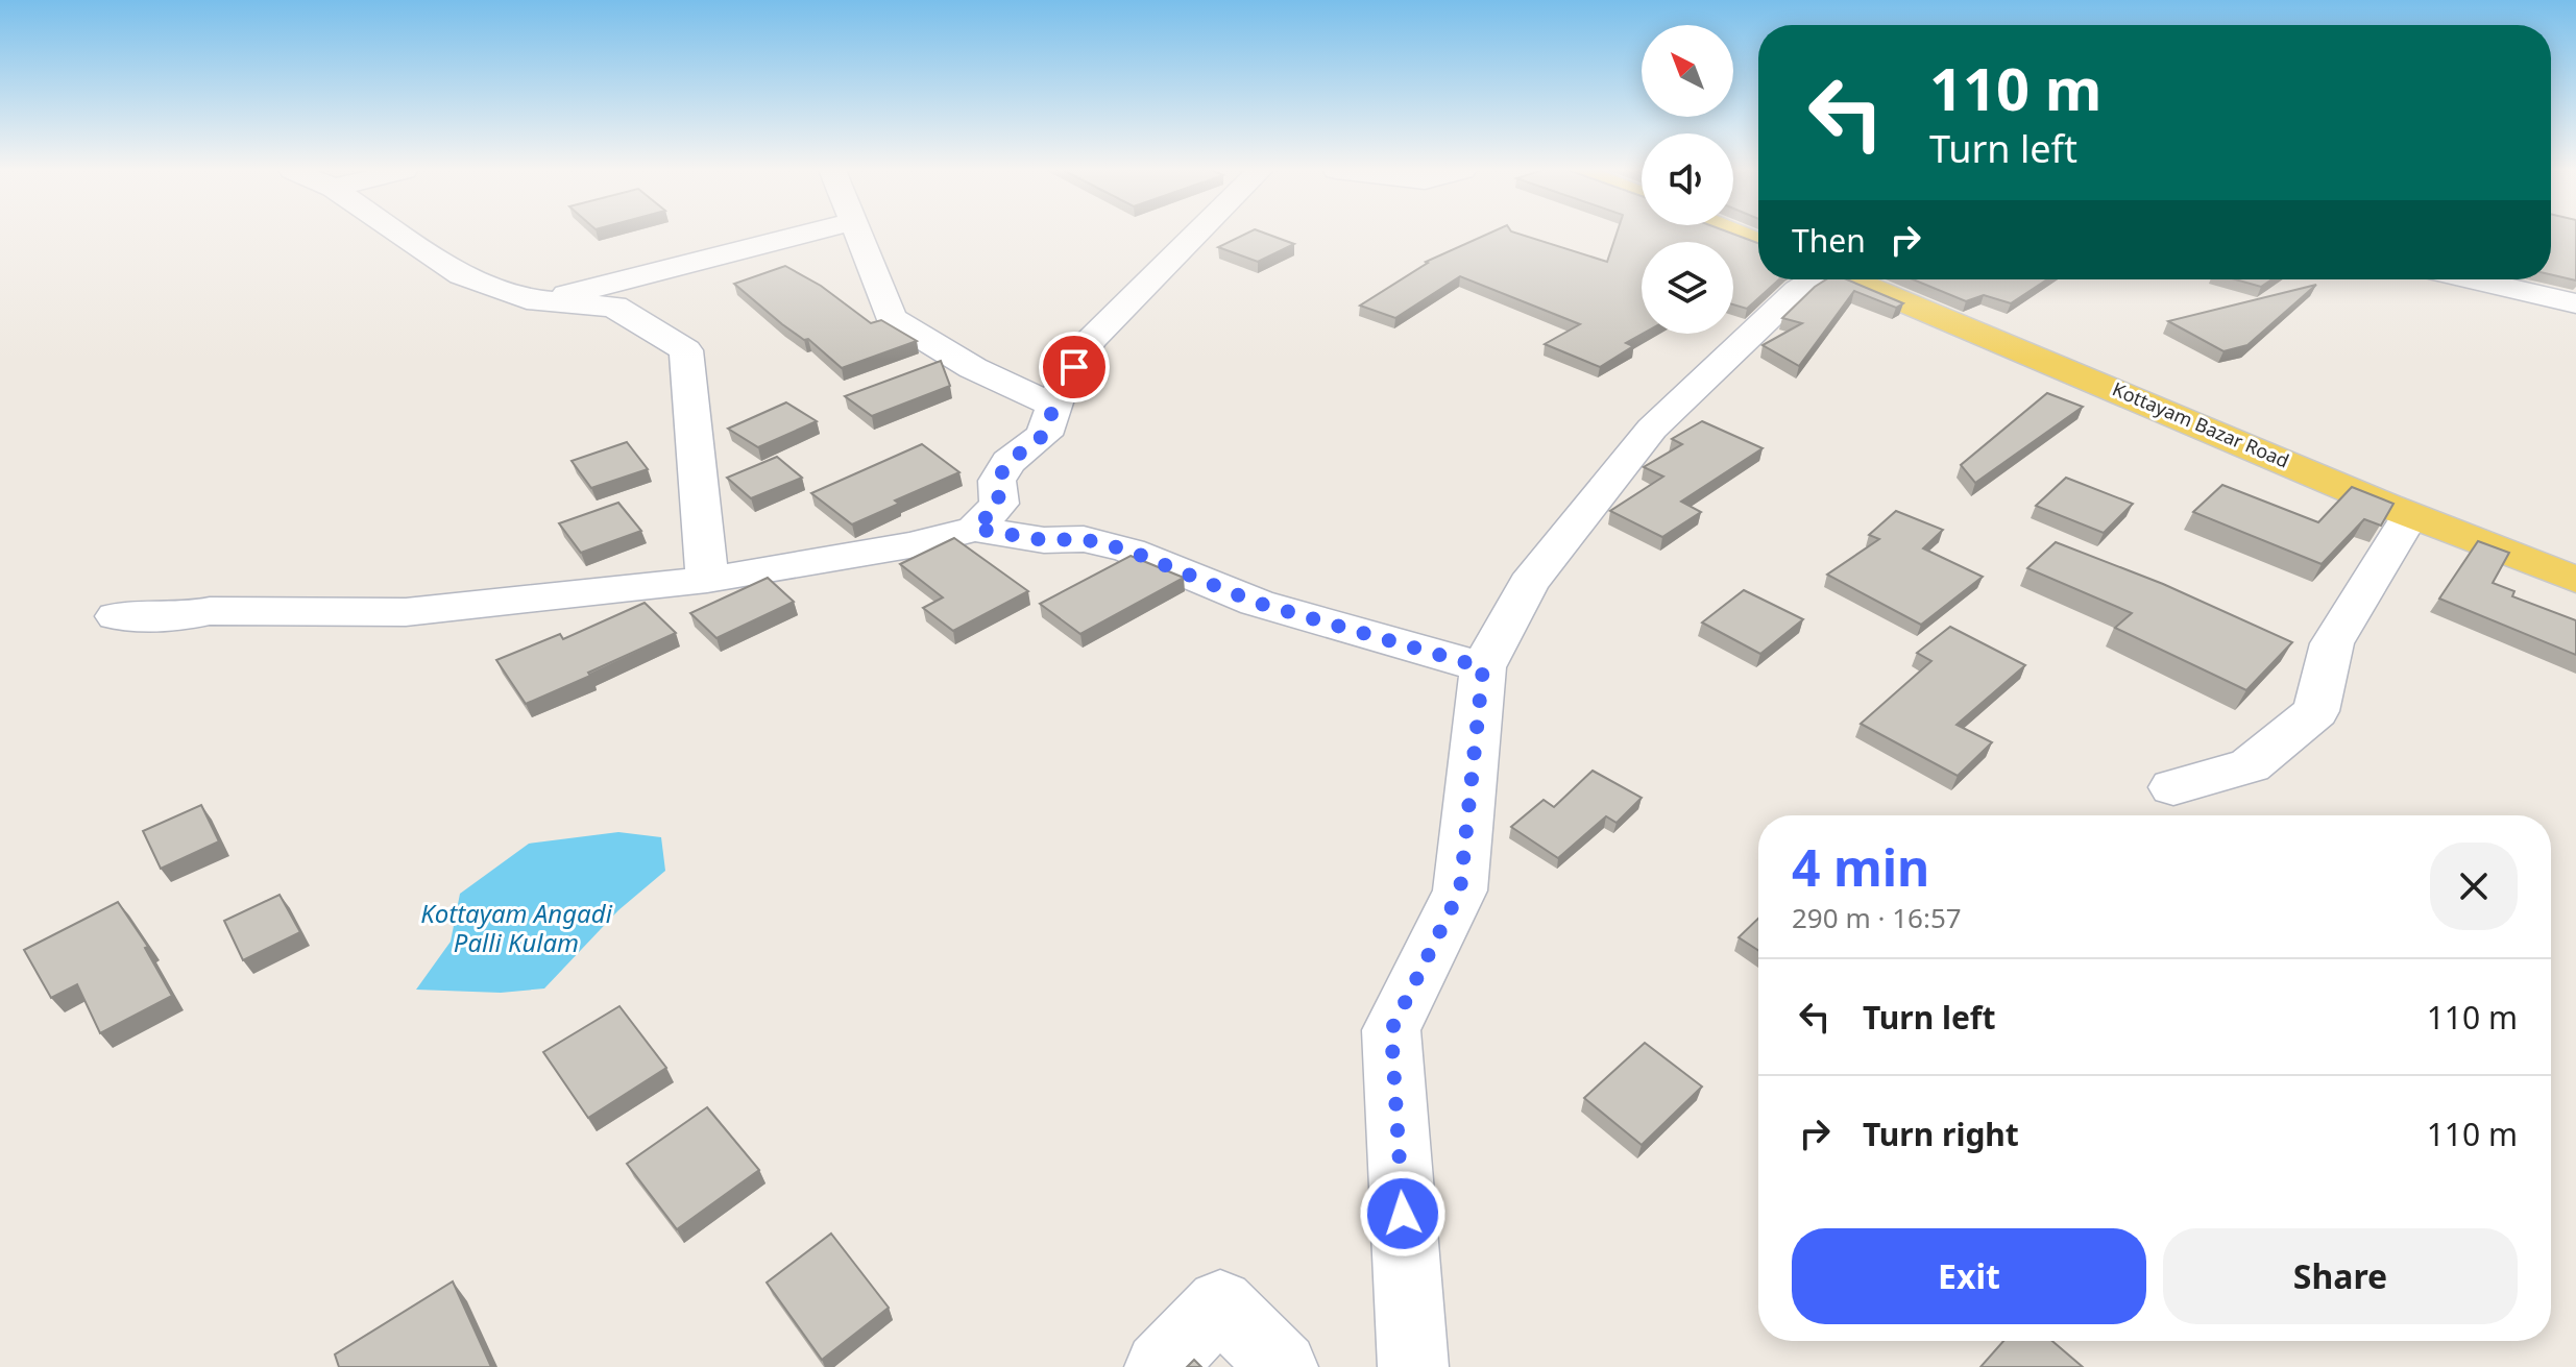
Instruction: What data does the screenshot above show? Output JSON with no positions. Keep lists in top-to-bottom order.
{
  "streets": {
    "main road": ["Kottayam Bazar Road"]
  },
  "water": ["Kottayam Angadi Palli Kulam"],
  "north": "top left",
  "page": {
    "turn": ["110 m", "Turn left"],
    "then": "Then",
    "heading": ["4 min", "290 m · 16:57"],
    "list": [
      {
        "name": "Turn left",
        "value": "110 m"
      },
      {
        "name": "Turn right",
        "value": "110 m"
      }
    ],
    "buttons": ["Exit", "Share"]
  }
}
